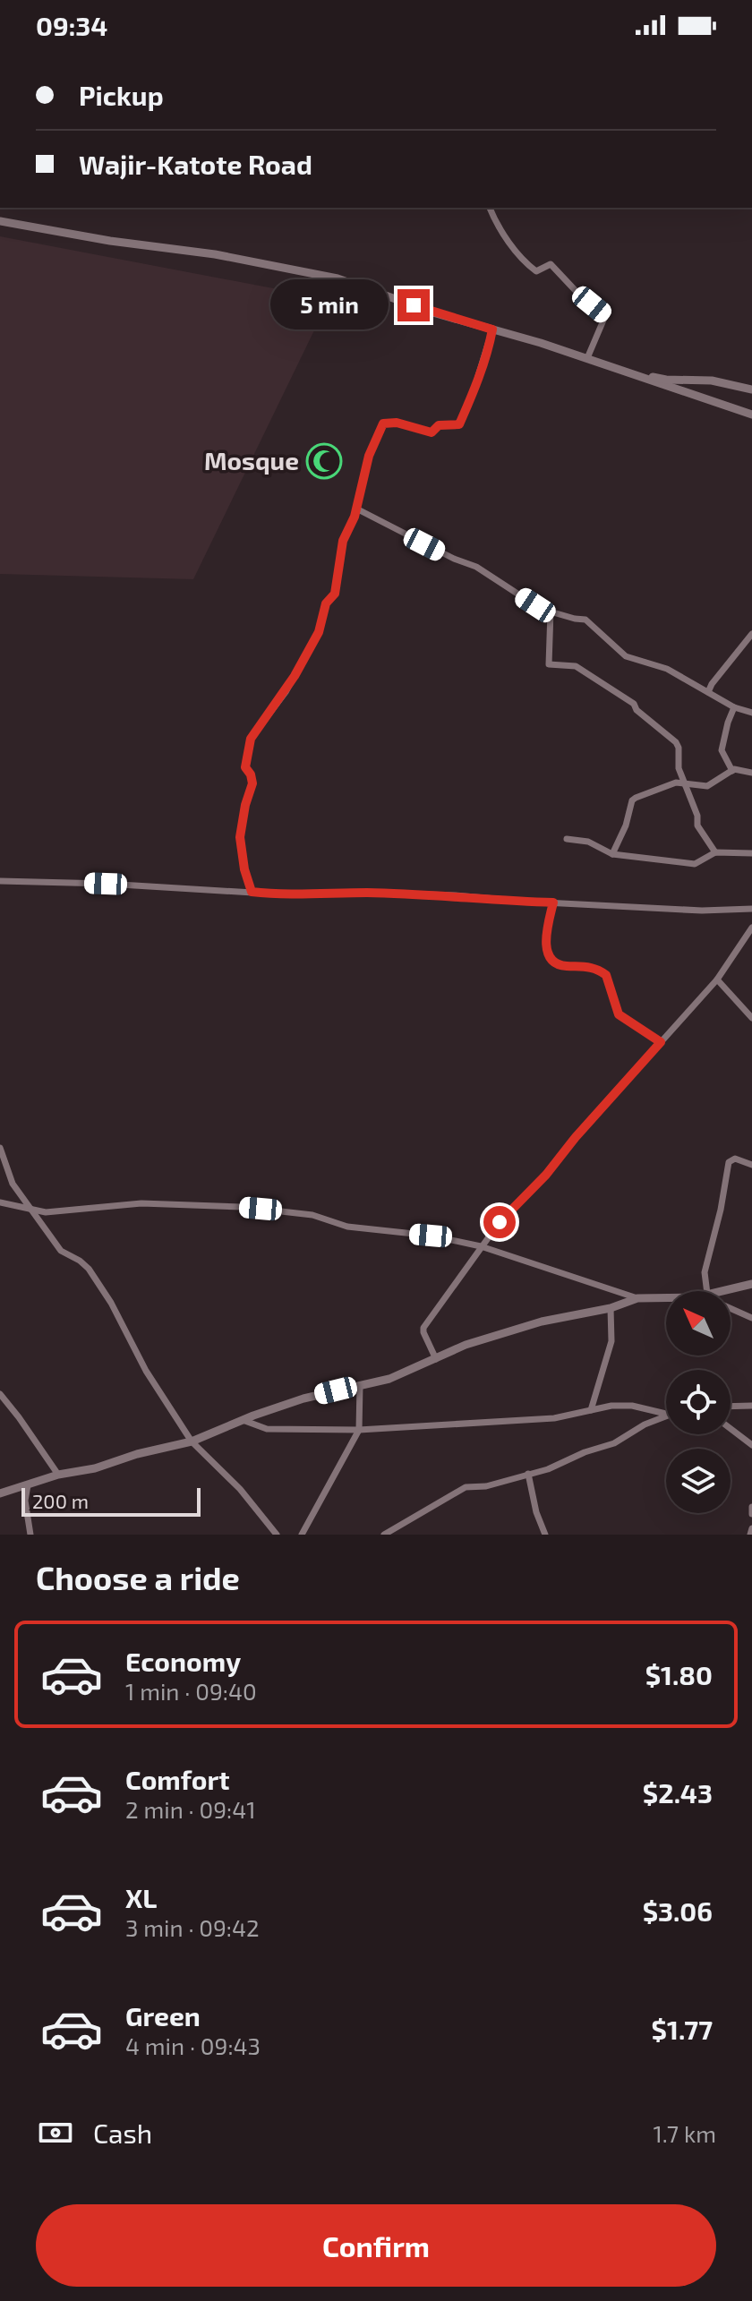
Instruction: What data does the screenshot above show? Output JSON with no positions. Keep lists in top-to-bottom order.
{
  "places": {
    "mosque": ["Mosque"]
  },
  "scale_bar": "200 m",
  "north": "top left",
  "page": {
    "status": "09:34",
    "banner": ["Pickup", "Wajir-Katote Road"],
    "bubble": "5 min",
    "scale": "200 m",
    "heading": "Choose a ride",
    "list": [
      {
        "name": "Economy",
        "note": "1 min · 09:40",
        "value": "$1.80"
      },
      {
        "name": "Comfort",
        "note": "2 min · 09:41",
        "value": "$2.43"
      },
      {
        "name": "XL",
        "note": "3 min · 09:42",
        "value": "$3.06"
      },
      {
        "name": "Green",
        "note": "4 min · 09:43",
        "value": "$1.77"
      }
    ],
    "pay": ["Cash", "1.7 km"],
    "buttons": "Confirm"
  }
}
